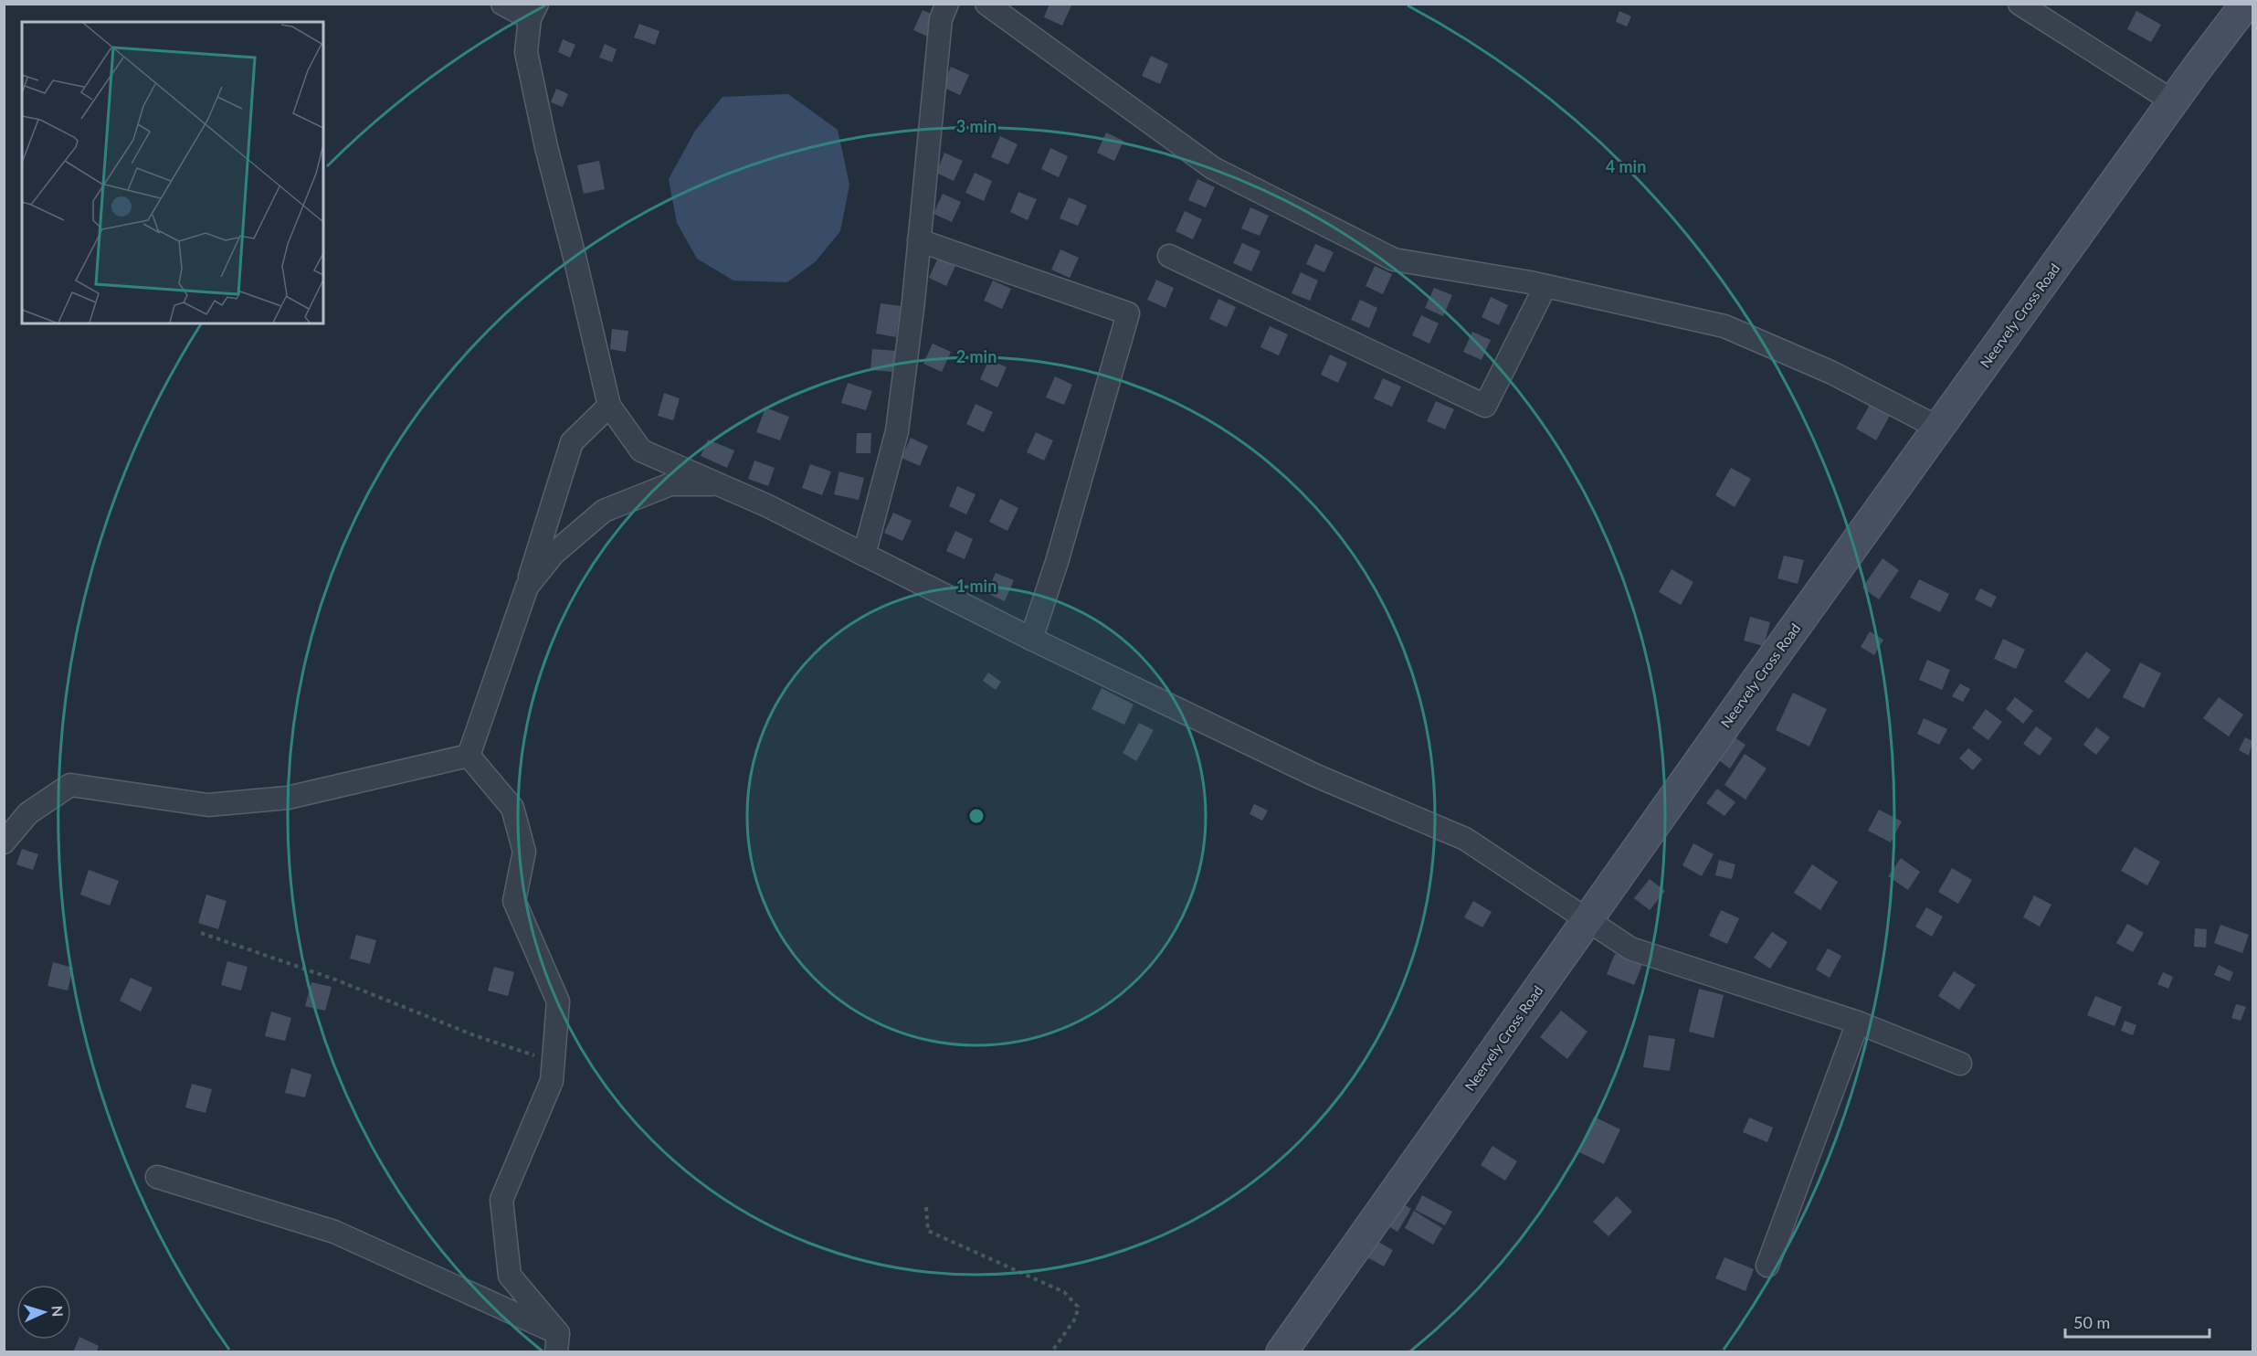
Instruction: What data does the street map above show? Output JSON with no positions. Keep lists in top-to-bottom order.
{
  "streets": {
    "street": ["Neervely Cross Road"]
  },
  "scale_bar": "50 m",
  "north": "right",
  "rings": [
    "3 min",
    "4 min",
    "2 min",
    "1 min"
  ]
}
